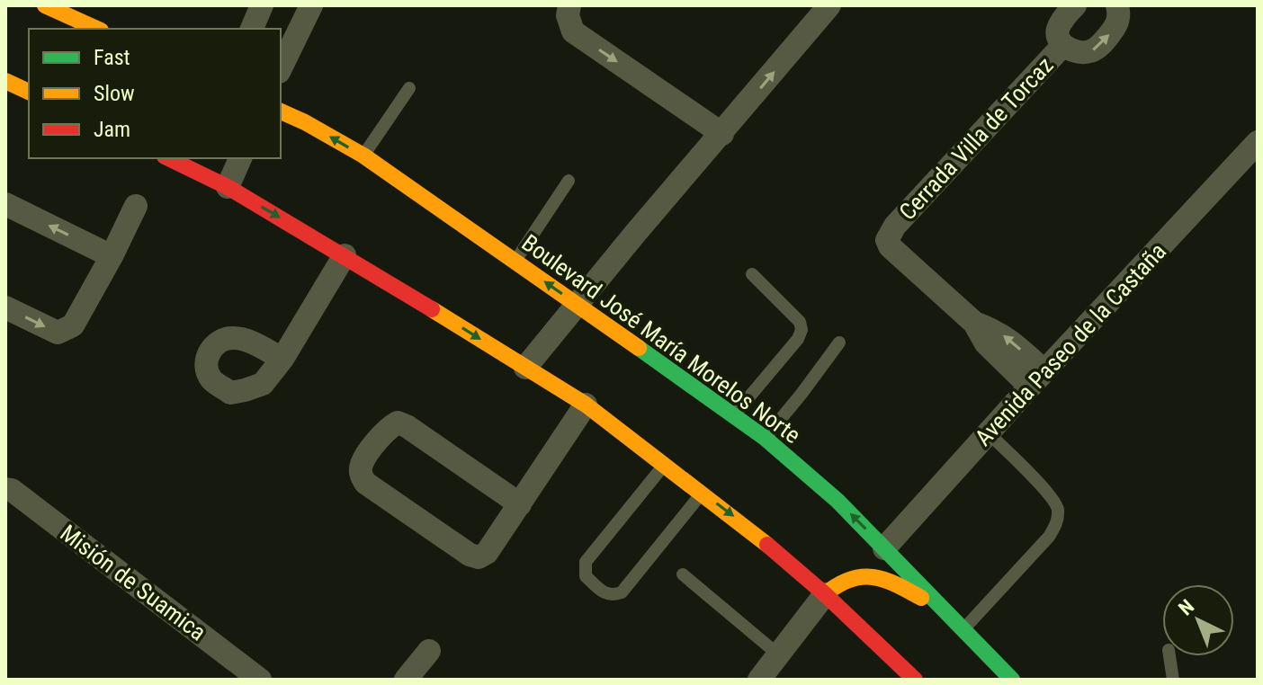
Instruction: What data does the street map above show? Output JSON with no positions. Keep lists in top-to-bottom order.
{
  "streets": {
    "main road": ["Boulevard José María Morelos Norte"],
    "street": ["Cerrada Villa de Torcaz", "Avenida Paseo de la Castaña", "Misión de Suamica"]
  },
  "crossings": [
    ["Cerrada Villa de Torcaz", "Avenida Paseo de la Castaña"],
    ["Boulevard José María Morelos Norte", "Avenida Paseo de la Castaña"]
  ],
  "legend": ["Fast", "Slow", "Jam"],
  "north": "top left"
}
